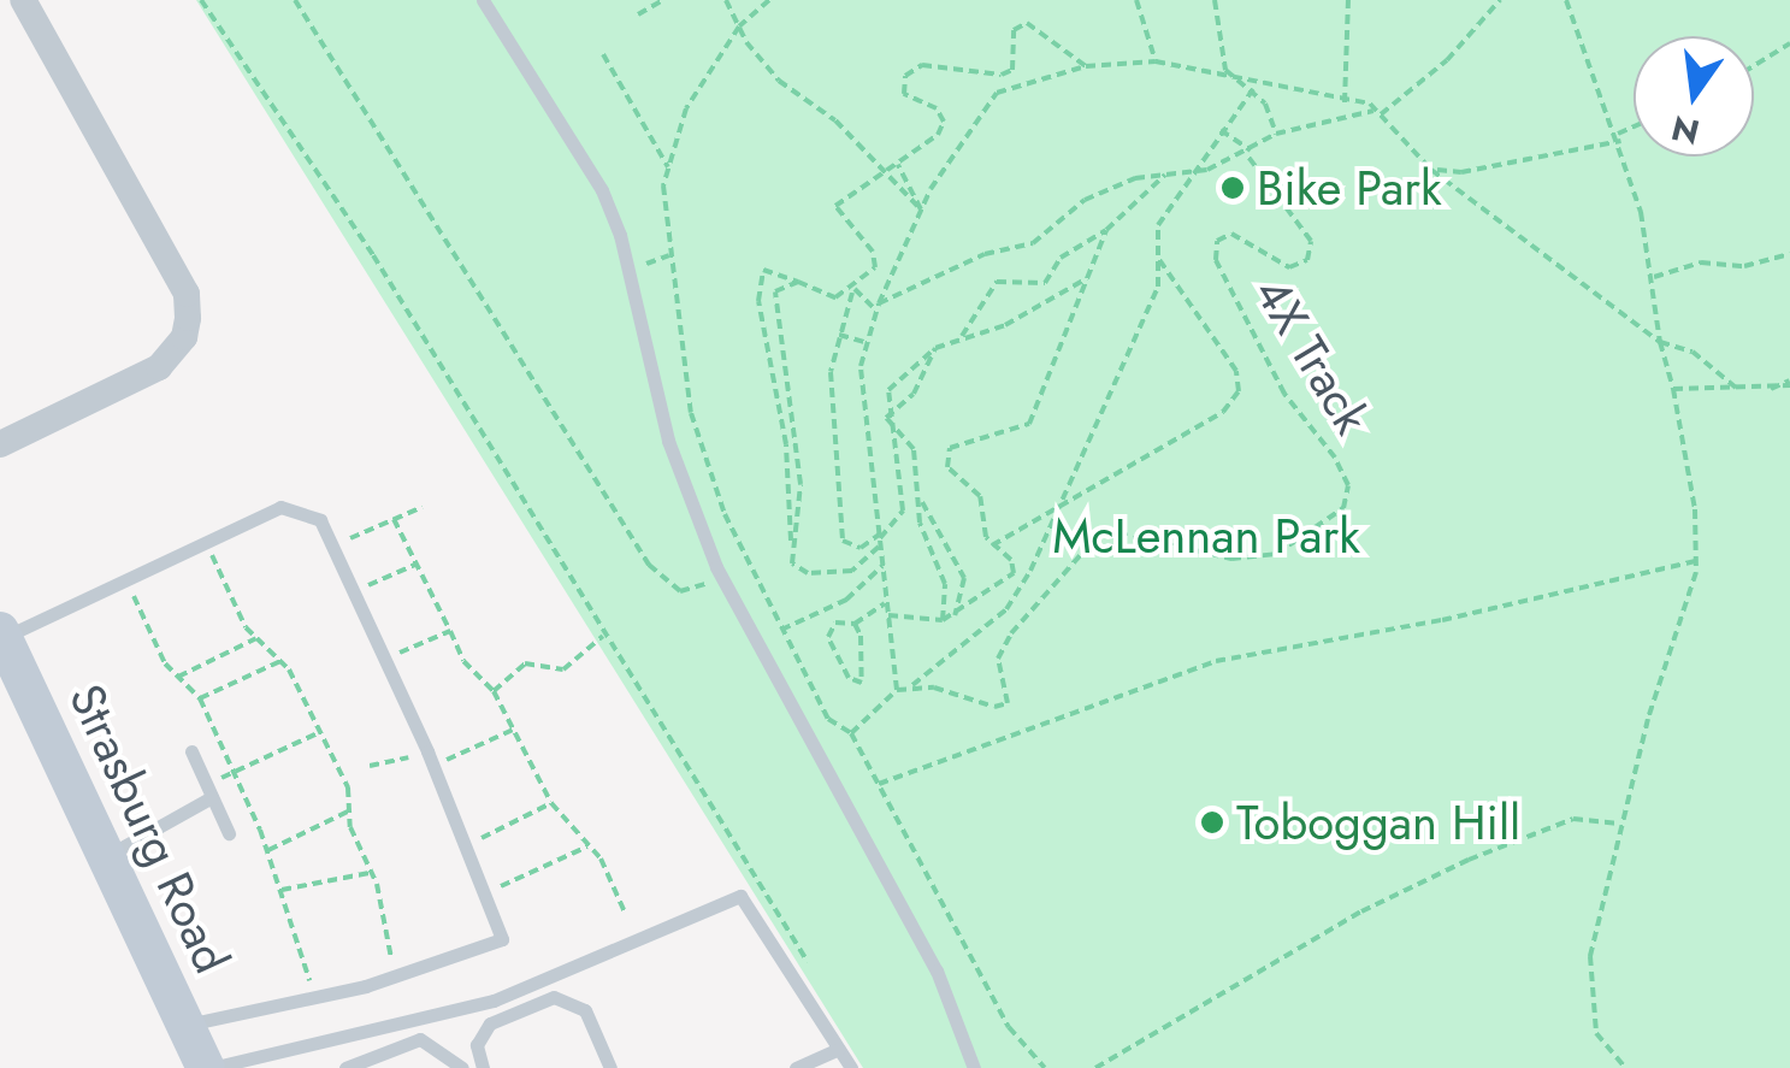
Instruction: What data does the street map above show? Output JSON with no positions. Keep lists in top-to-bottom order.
{
  "streets": {
    "street": ["Strasburg Road"],
    "path": ["4X Track"]
  },
  "parks": ["McLennan Park"],
  "places": ["Bike Park", "Toboggan Hill"],
  "north": "bottom"
}
